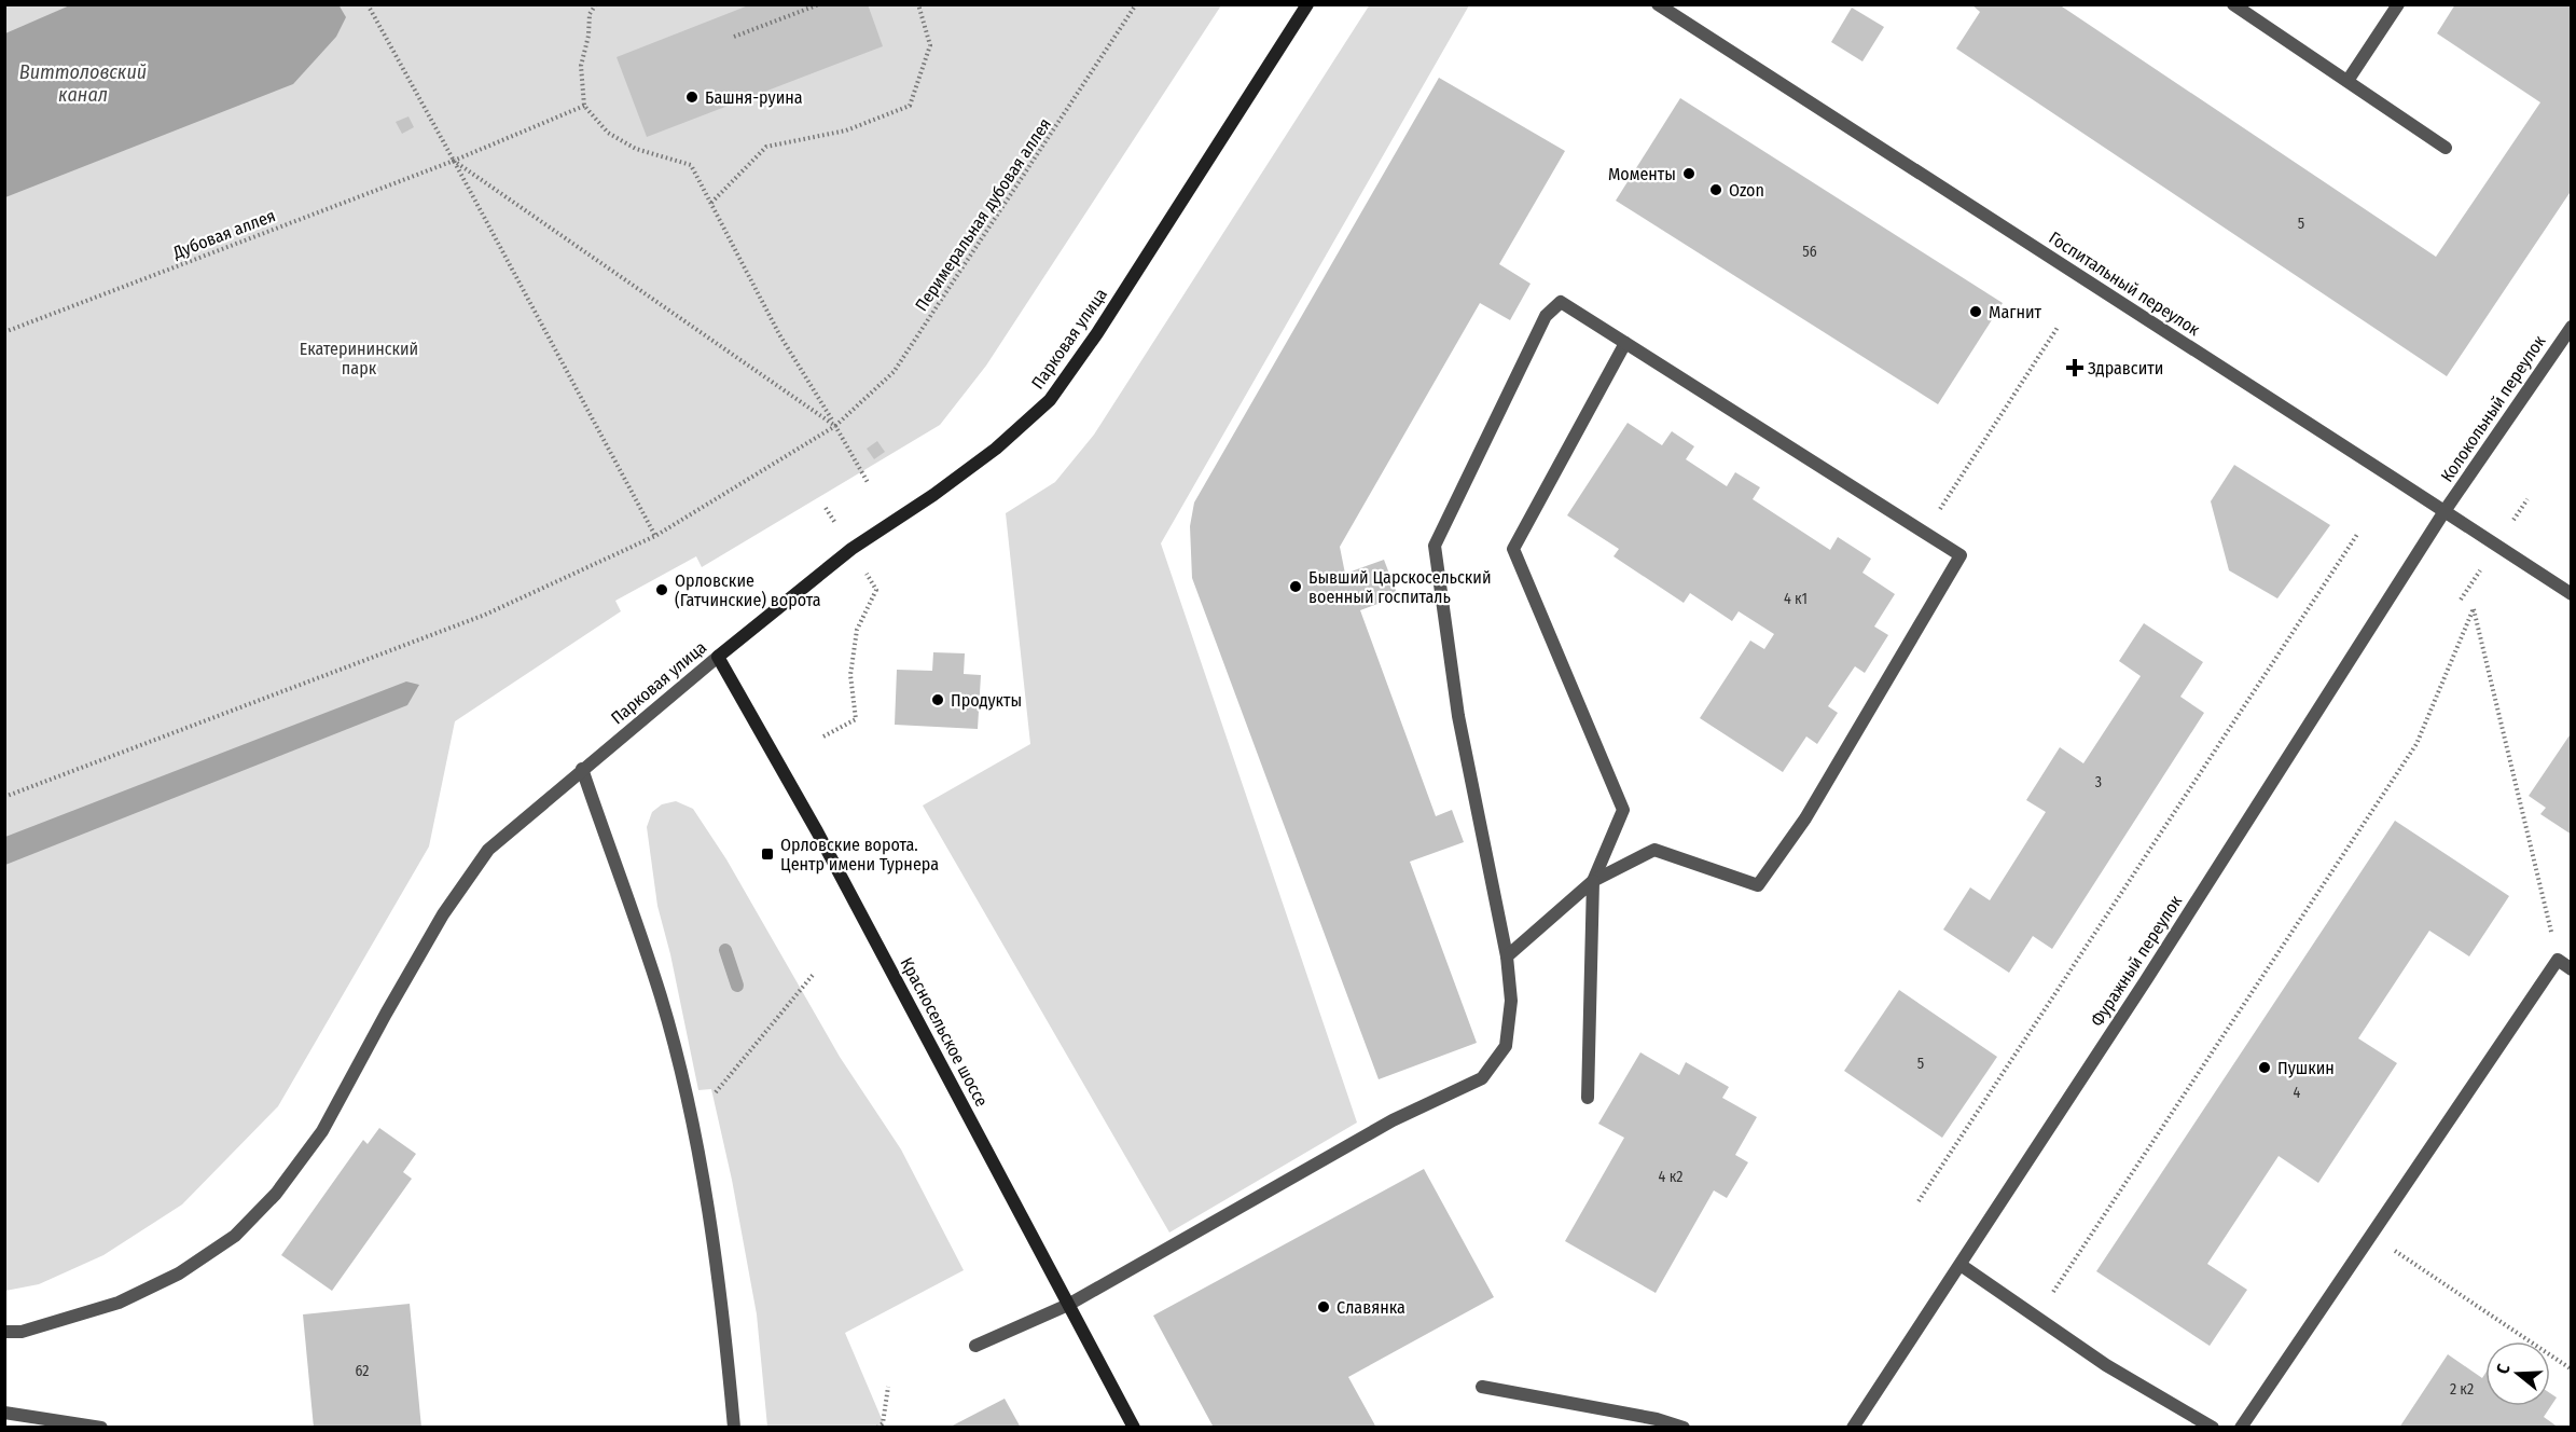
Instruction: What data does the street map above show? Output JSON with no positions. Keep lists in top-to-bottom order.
{
  "streets": {
    "main road": ["Парковая улица", "Красносельское шоссе"],
    "street": ["Госпитальный переулок", "Колокольный переулок", "Фуражный переулок"],
    "path": ["Перимеральная дубовая аллея", "Дубовая аллея"]
  },
  "crossings": [
    ["Госпитальный переулок", "Колокольный переулок"],
    ["Госпитальный переулок", "Фуражный переулок"],
    ["Парковая улица", "Красносельское шоссе"],
    ["Колокольный переулок", "Фуражный переулок"]
  ],
  "water": ["Виттоловский канал"],
  "parks": ["Екатерининский парк"],
  "places": {
    "other": [
      "Башня-руина",
      "Моменты",
      "Ozon",
      "Магнит",
      "Бывший Царскосельский военный госпиталь",
      "Орловские (Гатчинские) ворота",
      "Продукты",
      "Пушкин",
      "Славянка"
    ],
    "health": ["Здравсити"],
    "transit": ["Орловские ворота. Центр имени Турнера"]
  },
  "house_numbers": [
    "5",
    "56",
    "4 к1",
    "3",
    "5",
    "4",
    "4 к2",
    "62",
    "2 к2"
  ],
  "north": "left"
}
